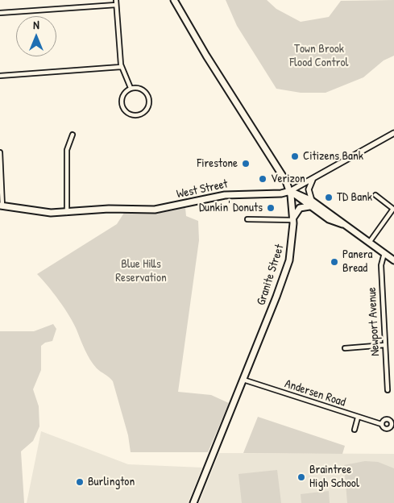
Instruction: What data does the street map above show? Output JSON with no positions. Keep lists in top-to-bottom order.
{
  "streets": {
    "main road": ["West Street", "Granite Street"],
    "street": ["Newport Avenue", "Andersen Road"]
  },
  "crossings": [
    ["West Street", "Granite Street"],
    ["Granite Street", "Andersen Road"]
  ],
  "parks": ["Town Brook Flood Control", "Blue Hills Reservation"],
  "places": [
    "Citizens Bank",
    "Firestone",
    "Verizon",
    "TD Bank",
    "Dunkin' Donuts",
    "Panera Bread",
    "Braintree High School",
    "Burlington"
  ],
  "north": "top"
}
